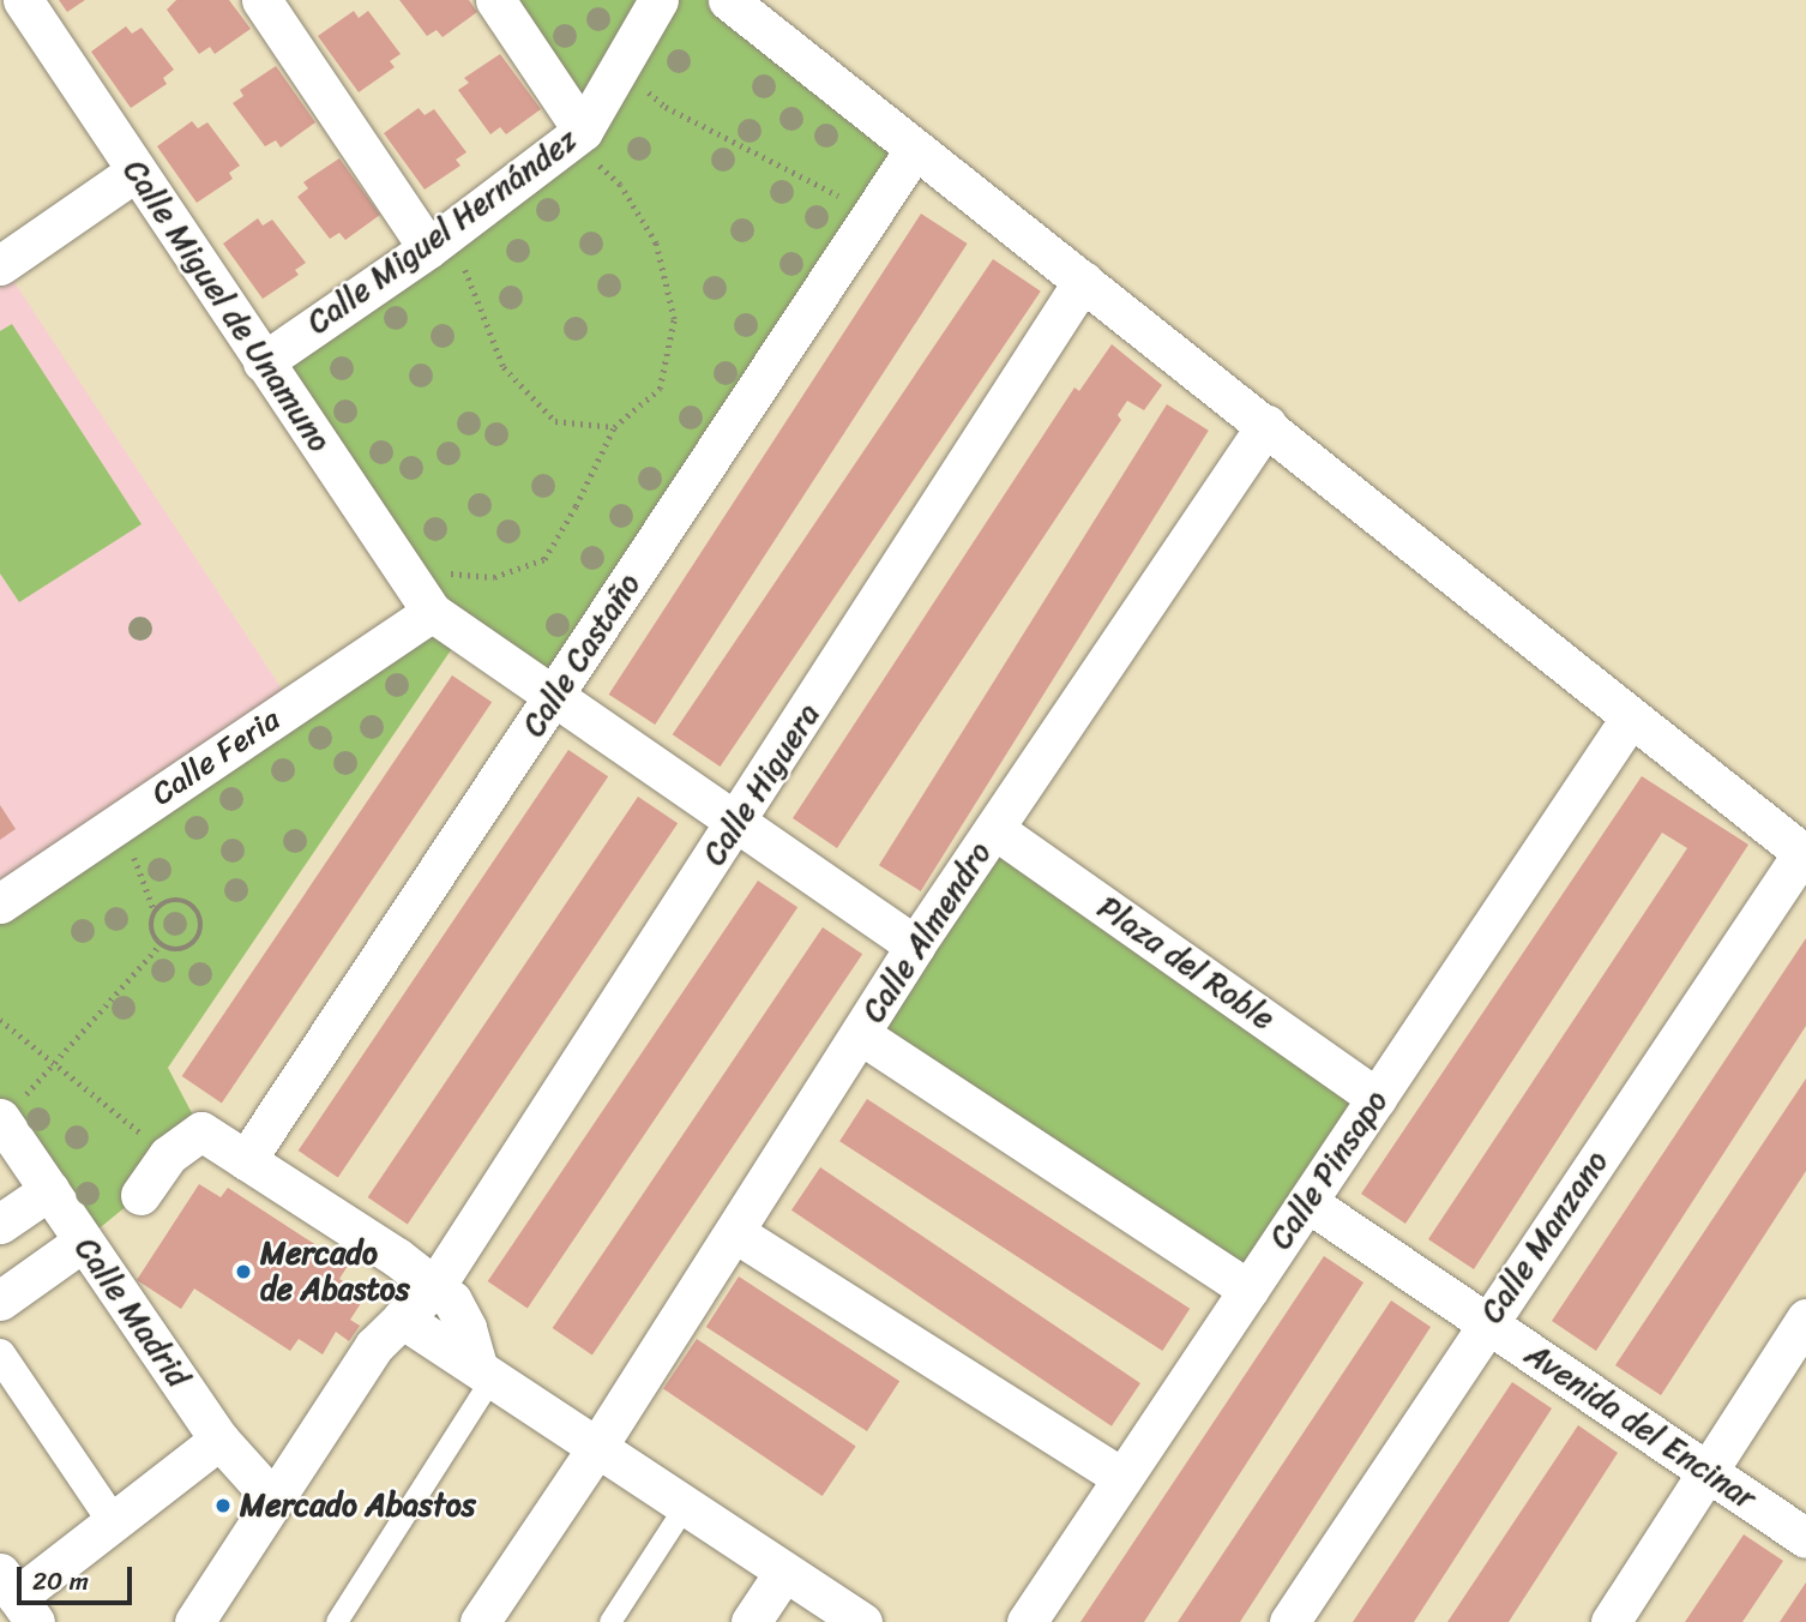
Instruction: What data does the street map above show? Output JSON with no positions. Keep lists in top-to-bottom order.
{
  "streets": {
    "street": [
      "Calle Miguel Hernández",
      "Calle Miguel de Unamuno",
      "Calle Castaño",
      "Calle Feria",
      "Calle Higuera",
      "Calle Almendro",
      "Plaza del Roble",
      "Calle Pinsapo",
      "Calle Manzano",
      "Calle Madrid",
      "Avenida del Encinar"
    ]
  },
  "crossings": [
    ["Calle Miguel Hernández", "Calle Miguel de Unamuno"],
    ["Calle Miguel de Unamuno", "Calle Feria"],
    ["Calle Higuera", "Calle Madrid"],
    ["Calle Almendro", "Plaza del Roble"],
    ["Plaza del Roble", "Calle Pinsapo"],
    ["Calle Pinsapo", "Avenida del Encinar"],
    ["Calle Manzano", "Avenida del Encinar"]
  ],
  "places": ["Mercado de Abastos", "Mercado Abastos"],
  "scale_bar": "20 m"
}
